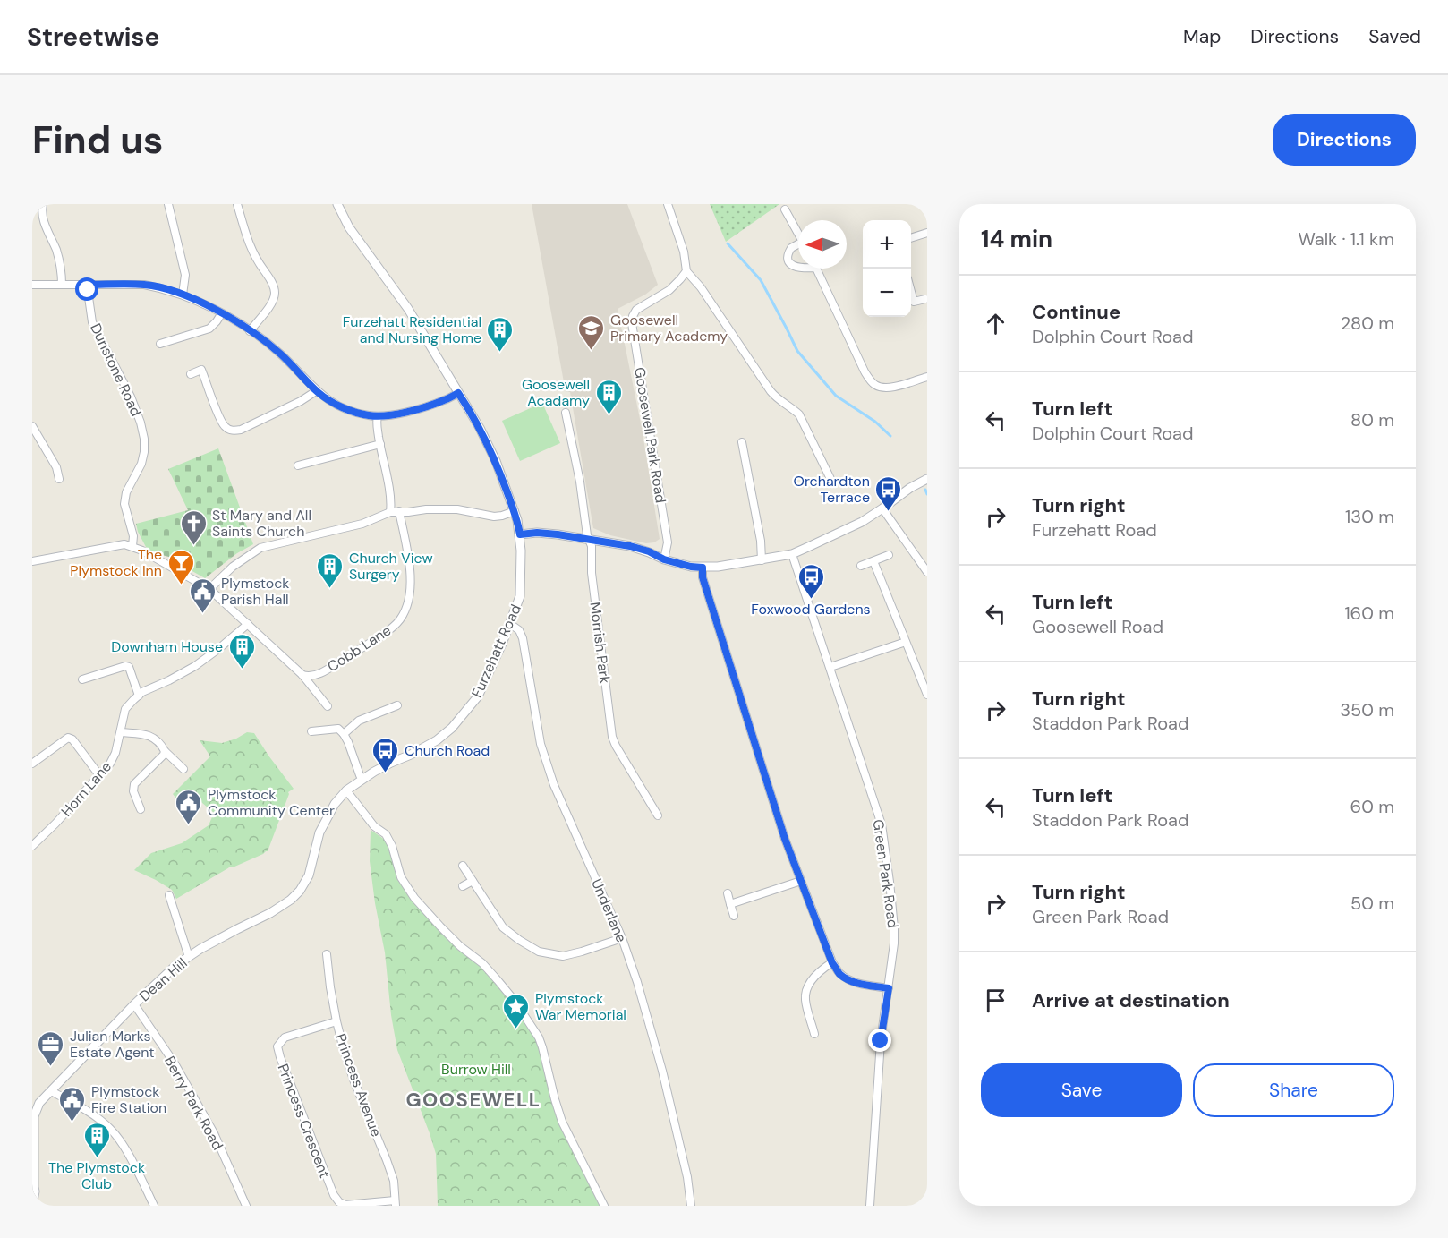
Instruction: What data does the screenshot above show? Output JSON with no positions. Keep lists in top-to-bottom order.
{
  "streets": {
    "street": [
      "Dunstone Road",
      "Goosewell Park Road",
      "Morrish Park",
      "Cobb Lane",
      "Furzehatt Road",
      "Horn Lane",
      "Green Park Road",
      "Underlane",
      "Dean Hill",
      "Princess Avenue",
      "Berry Park Road",
      "Princess Crescent"
    ]
  },
  "crossings": [
    ["Furzehatt Road", "Underlane"],
    ["Furzehatt Road", "Dean Hill"],
    ["Dean Hill", "Berry Park Road"],
    ["Princess Avenue", "Princess Crescent"]
  ],
  "districts": ["GOOSEWELL"],
  "parks": ["Burrow Hill"],
  "places": {
    "school or university": ["Goosewell Primary Academy"],
    "building": [
      "Furzehatt Residential and Nursing Home",
      "Goosewell Acadamy",
      "Church View Surgery",
      "Downham House",
      "The Plymstock Club"
    ],
    "bus stop": ["Orchardton Terrace", "Foxwood Gardens", "Church Road"],
    "church": ["St Mary and All Saints Church"],
    "bar": ["The Plymstock Inn"],
    "public building": ["Plymstock Parish Hall", "Plymstock Community Center", "Plymstock Fire Station"],
    "place": ["Plymstock War Memorial"],
    "office": ["Julian Marks Estate Agent"]
  },
  "north": "left",
  "page": {
    "header": "Streetwise",
    "nav": ["Map", "Directions", "Saved"],
    "buttons": [
      "Directions",
      ["Save", "Share"]
    ],
    "title": "Find us",
    "heading": ["14 min", "Walk · 1.1 km"],
    "map_buttons": ["+", "−"],
    "list": [
      ["Continue", "Dolphin Court Road", "280 m"],
      ["Turn left", "Dolphin Court Road", "80 m"],
      ["Turn right", "Furzehatt Road", "130 m"],
      ["Turn left", "Goosewell Road", "160 m"],
      ["Turn right", "Staddon Park Road", "350 m"],
      ["Turn left", "Staddon Park Road", "60 m"],
      ["Turn right", "Green Park Road", "50 m"],
      "Arrive at destination"
    ]
  }
}
